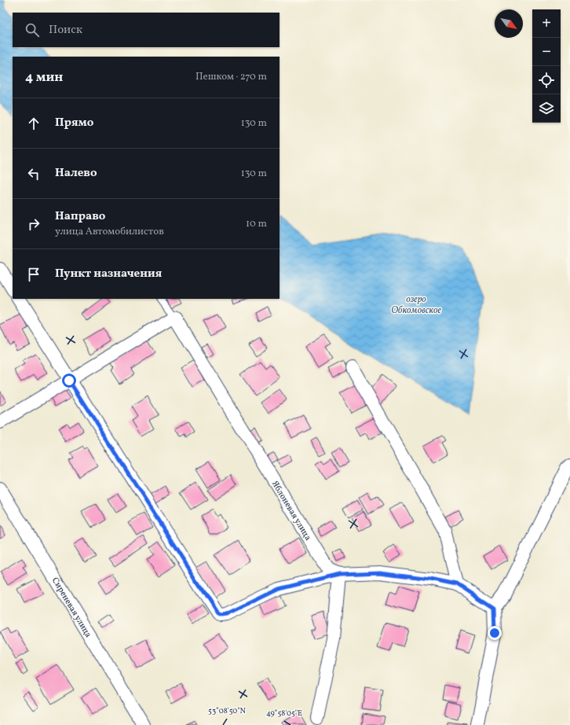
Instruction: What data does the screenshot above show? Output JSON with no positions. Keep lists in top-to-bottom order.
{
  "streets": {
    "street": ["Яблоневая улица", "Сиреневая улица"]
  },
  "water": ["озеро Обкомовское"],
  "north": "bottom right",
  "page": {
    "map_buttons": ["+", "−"],
    "search": "Поиск",
    "heading": ["4 мин", "Пешком · 270 m"],
    "list": [
      ["Прямо", "130 m"],
      ["Налево", "130 m"],
      ["Направо", "улица Автомобилистов", "10 m"],
      "Пункт назначения"
    ]
  },
  "coordinates": ["53°08'50\"N", "49°58'05\"E"]
}
